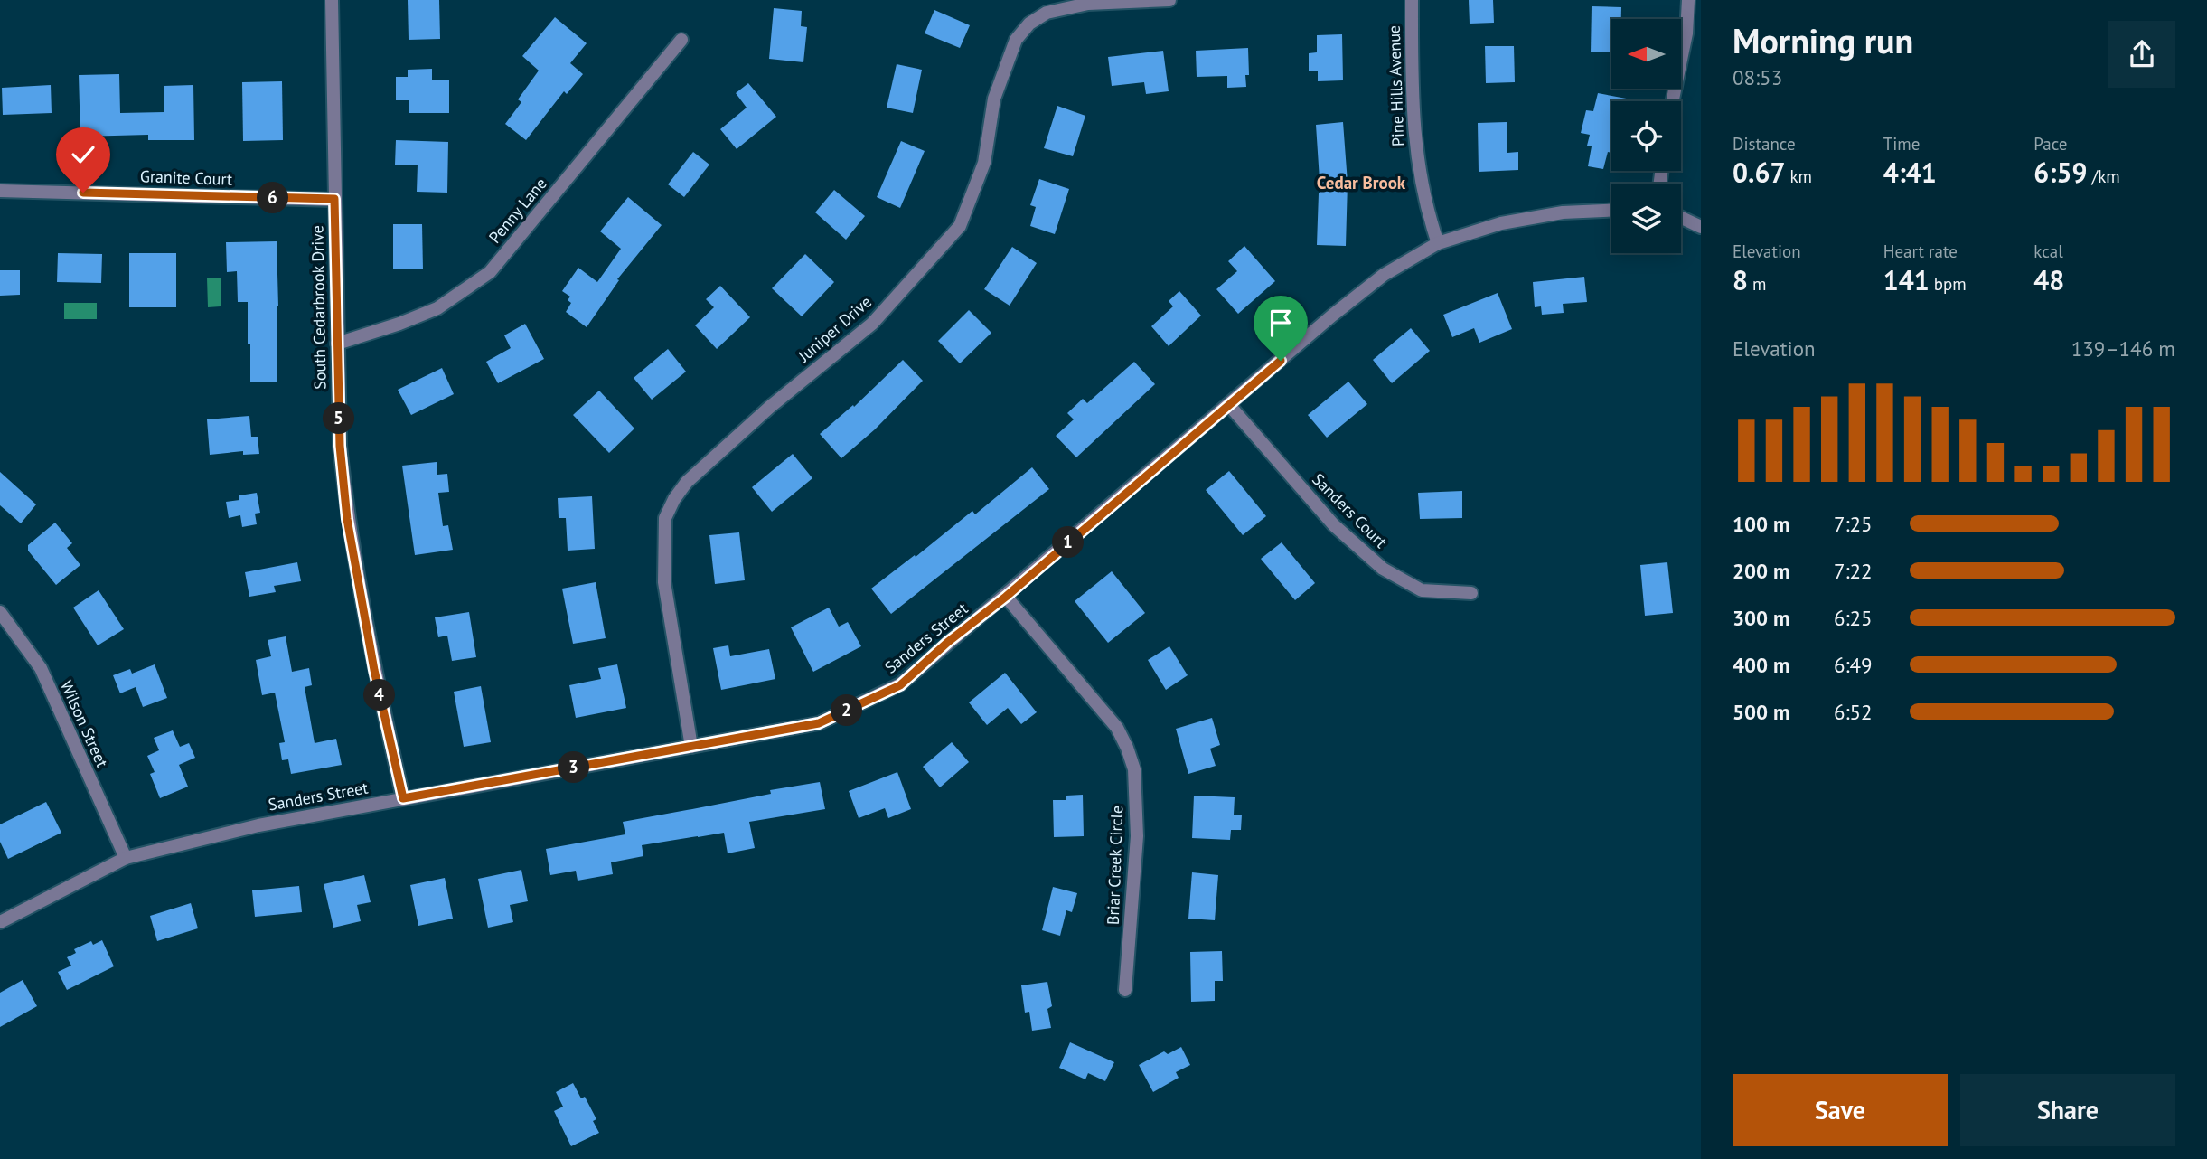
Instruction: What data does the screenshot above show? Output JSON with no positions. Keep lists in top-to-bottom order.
{
  "streets": {
    "street": [
      "Pine Hills Avenue",
      "Granite Court",
      "Penny Lane",
      "South Cedarbrook Drive",
      "Juniper Drive",
      "Sanders Court",
      "Sanders Street",
      "Wilson Street",
      "Briar Creek Circle"
    ]
  },
  "crossings": [
    ["Pine Hills Avenue", "Sanders Street"],
    ["Granite Court", "South Cedarbrook Drive"],
    ["Penny Lane", "South Cedarbrook Drive"],
    ["South Cedarbrook Drive", "Sanders Street"],
    ["Juniper Drive", "Sanders Street"],
    ["Sanders Court", "Sanders Street"],
    ["Sanders Street", "Wilson Street"],
    ["Sanders Street", "Briar Creek Circle"]
  ],
  "districts": ["Cedar Brook"],
  "north": "left",
  "page": {
    "heading": ["Morning run", "08:53"],
    "stats": [
      ["Distance", "0.67 km"],
      ["Time", "4:41"],
      ["Pace", "6:59 /km"],
      ["Elevation", "8 m"],
      ["Heart rate", "141 bpm"],
      ["kcal", "48"]
    ],
    "pins": [
      "6",
      "5",
      "1",
      "4",
      "2",
      "3"
    ],
    "chart": ["Elevation", "139–146 m"],
    "list": [
      {
        "name": "100 m",
        "note": "7:25"
      },
      {
        "name": "200 m",
        "note": "7:22"
      },
      {
        "name": "300 m",
        "note": "6:25"
      },
      {
        "name": "400 m",
        "note": "6:49"
      },
      {
        "name": "500 m",
        "note": "6:52"
      }
    ],
    "buttons": ["Save", "Share"]
  }
}
